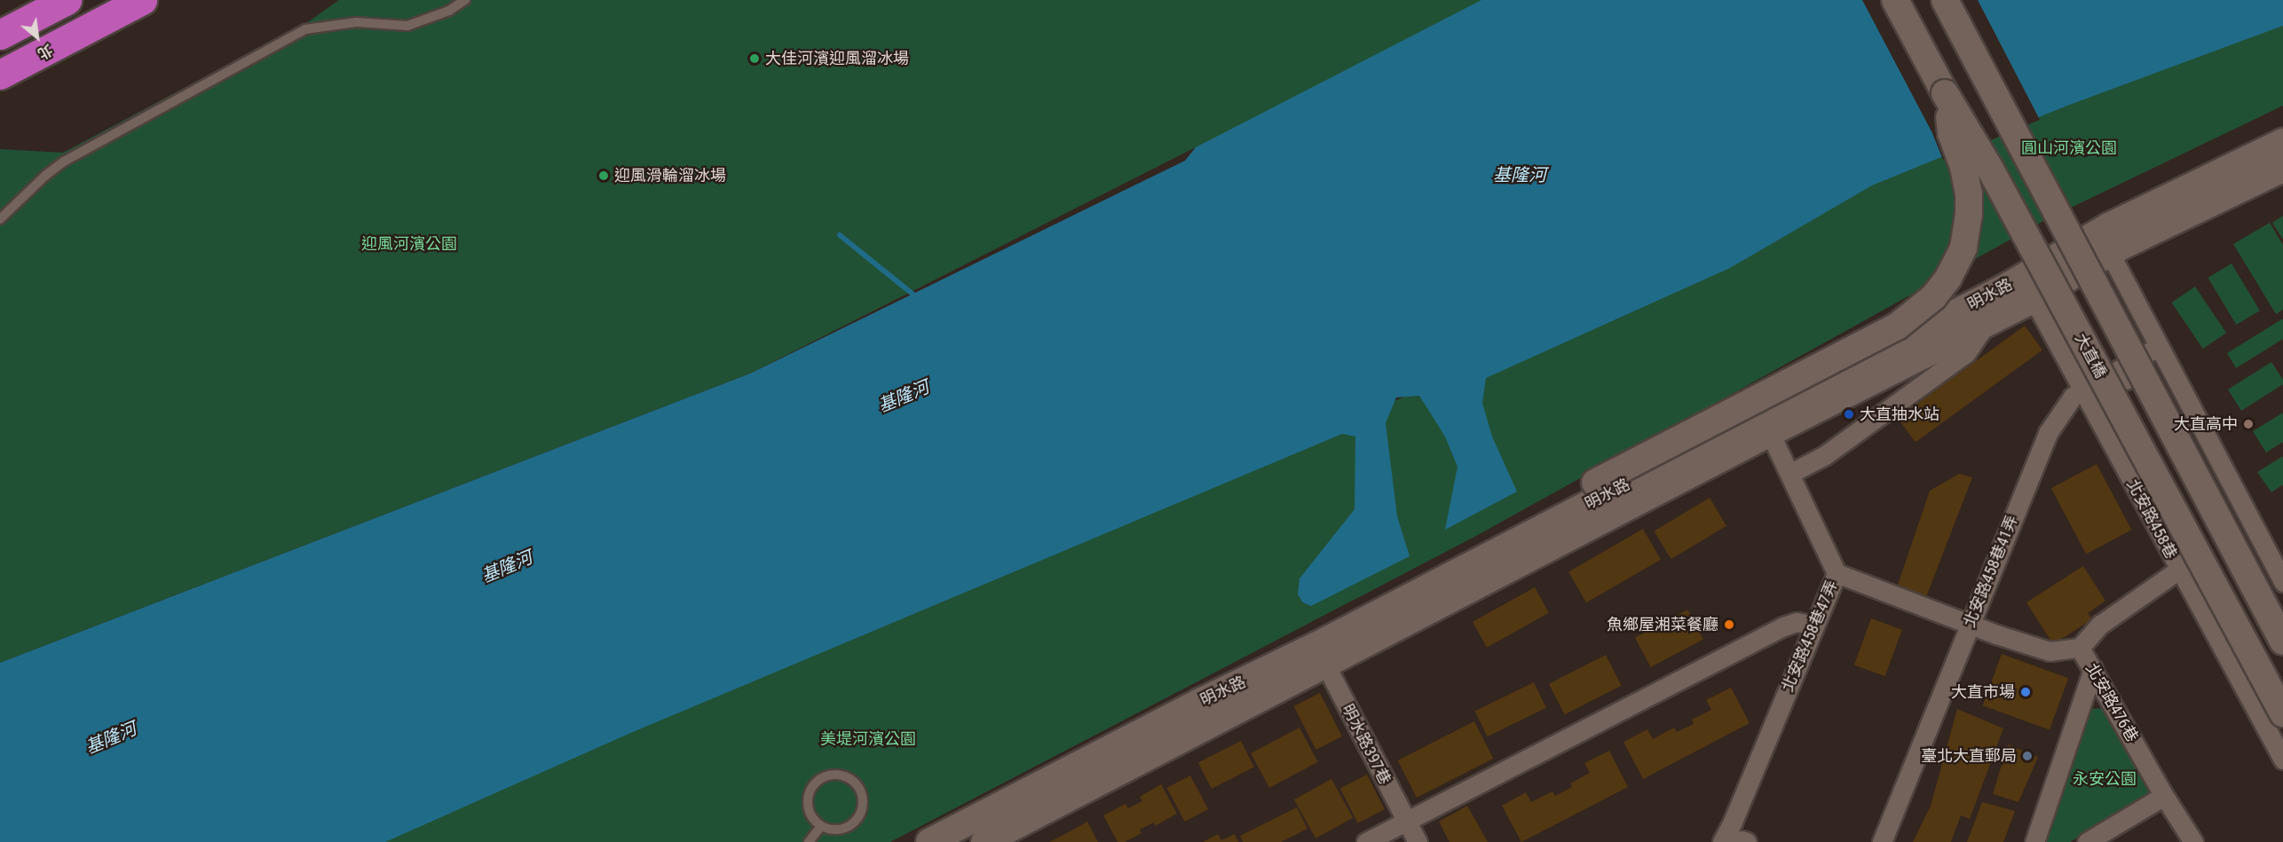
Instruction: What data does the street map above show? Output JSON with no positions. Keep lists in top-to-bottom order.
{
  "streets": {
    "main road": ["明水路", "大直橋"],
    "street": [
      "北安路458巷",
      "北安路458巷41弄",
      "北安路458巷47弄",
      "北安路476巷",
      "明水路397巷"
    ]
  },
  "crossings": [
    ["明水路", "北安路458巷"],
    ["明水路", "北安路458巷47弄"],
    ["明水路", "明水路397巷"],
    ["北安路458巷", "北安路458巷41弄"],
    ["北安路458巷41弄", "北安路476巷"],
    ["北安路458巷47弄", "北安路476巷"]
  ],
  "water": ["基隆河"],
  "parks": [
    "圓山河濱公園",
    "迎風河濱公園",
    "美堤河濱公園",
    "永安公園"
  ],
  "places": [
    "大佳河濱迎風溜冰場",
    "迎風滑輪溜冰場",
    "大直抽水站",
    "大直高中",
    "魚鄉屋湘菜餐廳",
    "大直市場",
    "臺北大直郵局"
  ],
  "north": "bottom right"
}
